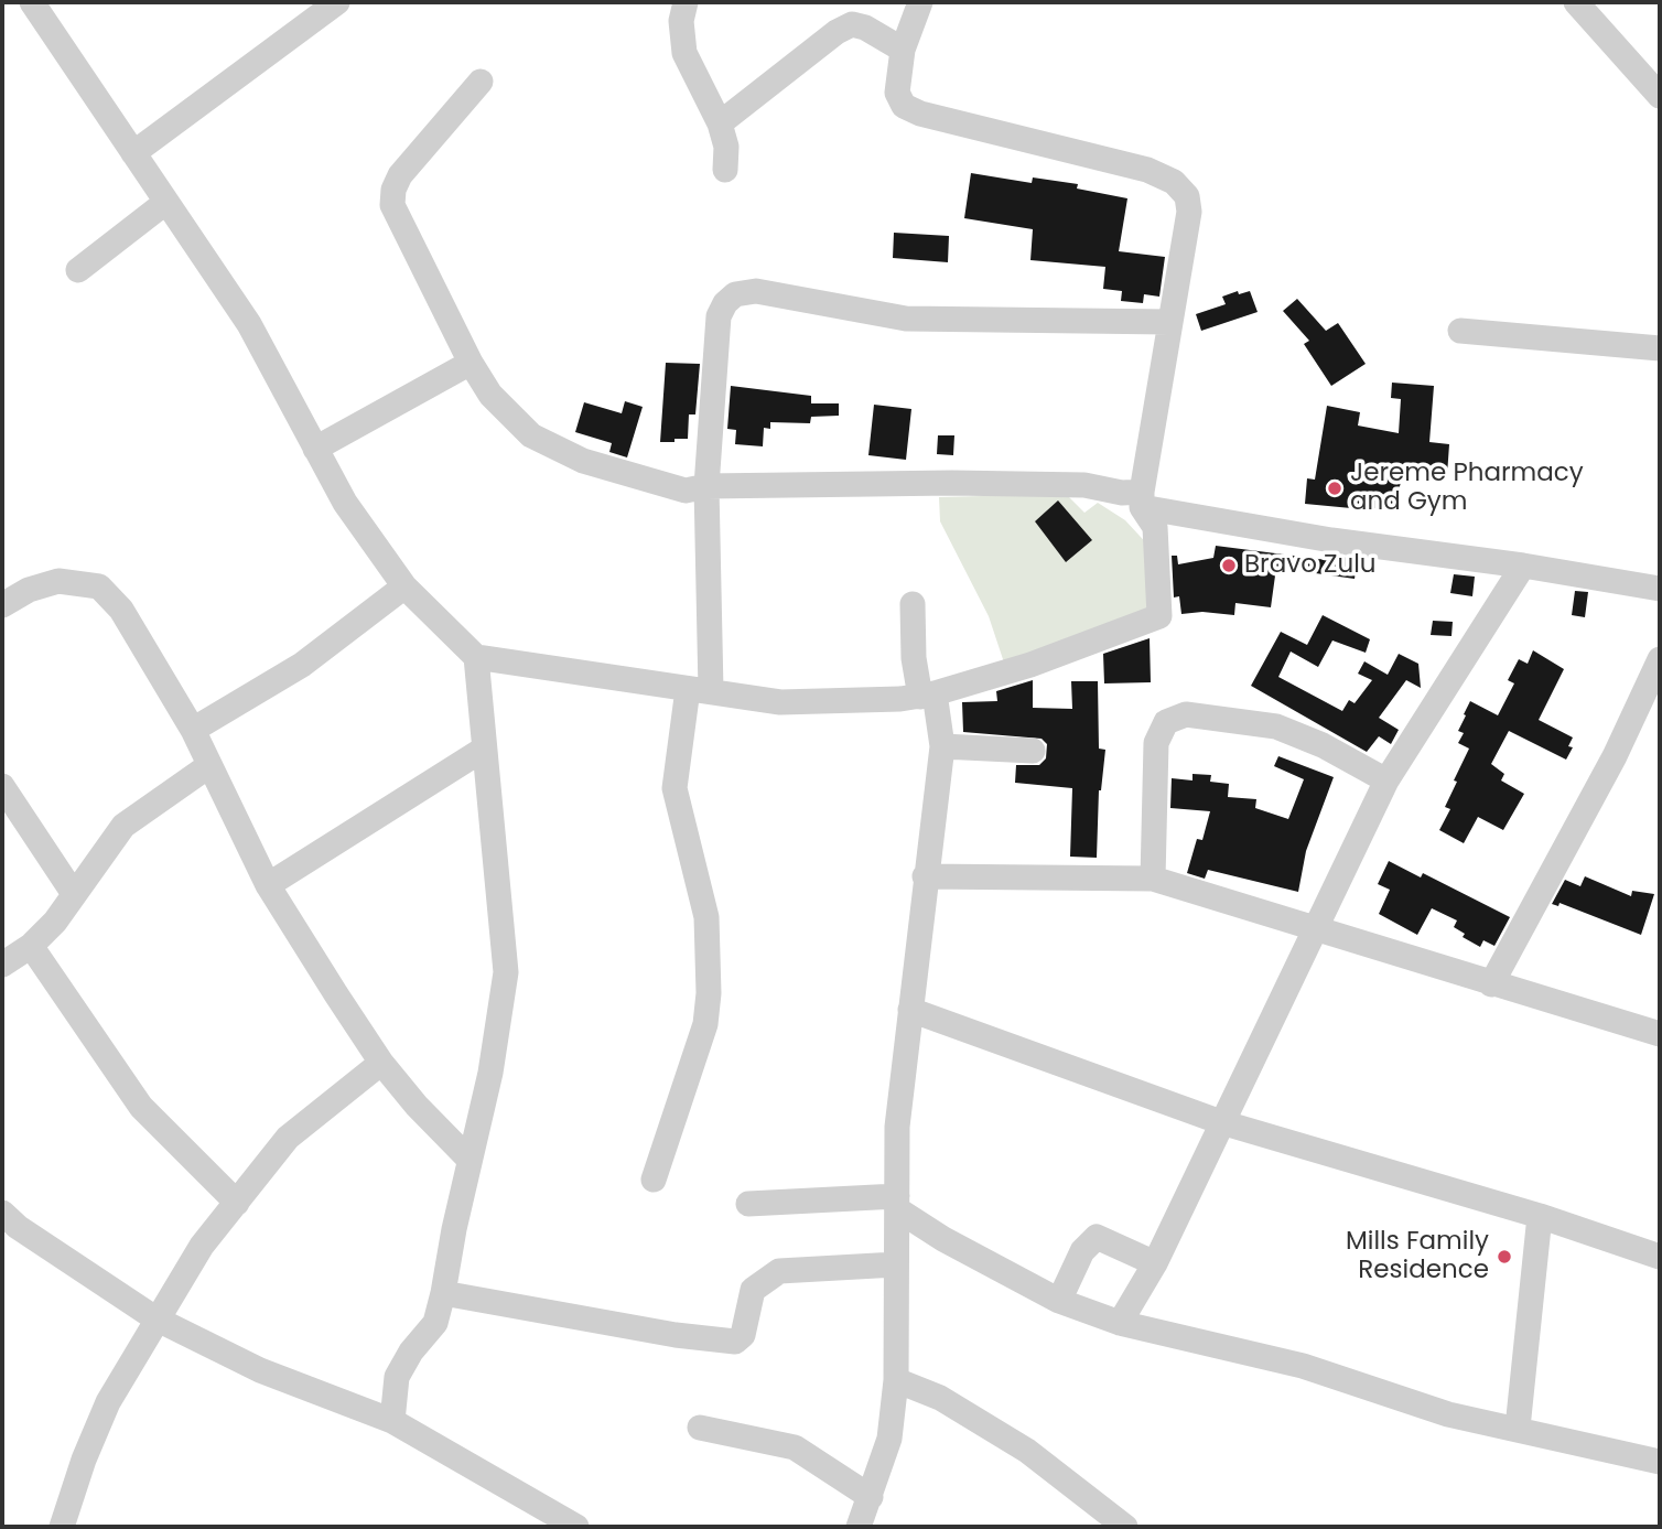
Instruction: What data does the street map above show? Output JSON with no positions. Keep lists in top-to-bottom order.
{
  "places": ["Jereme Pharmacy and Gym", "Bravo Zulu", "Mills Family Residence"]
}
